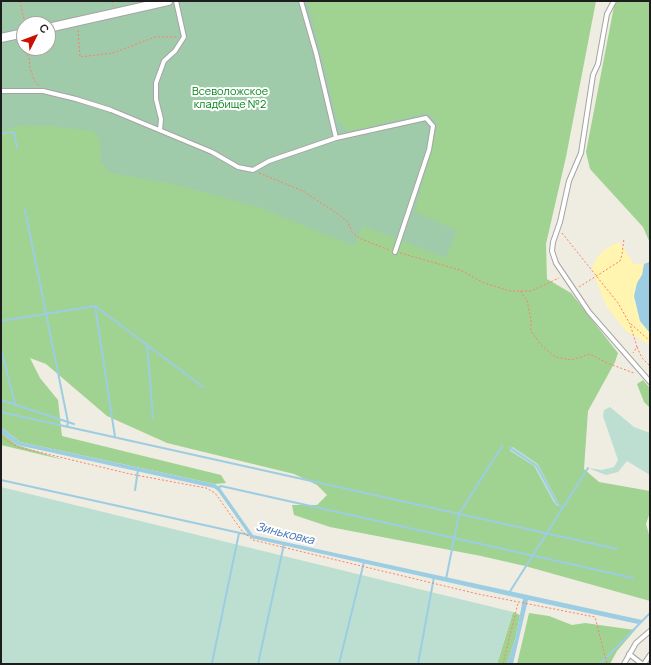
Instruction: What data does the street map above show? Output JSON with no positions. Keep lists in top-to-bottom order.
{
  "water": ["Зиньковка"],
  "parks": ["Всеволожское кладбище №2"],
  "north": "top right"
}
